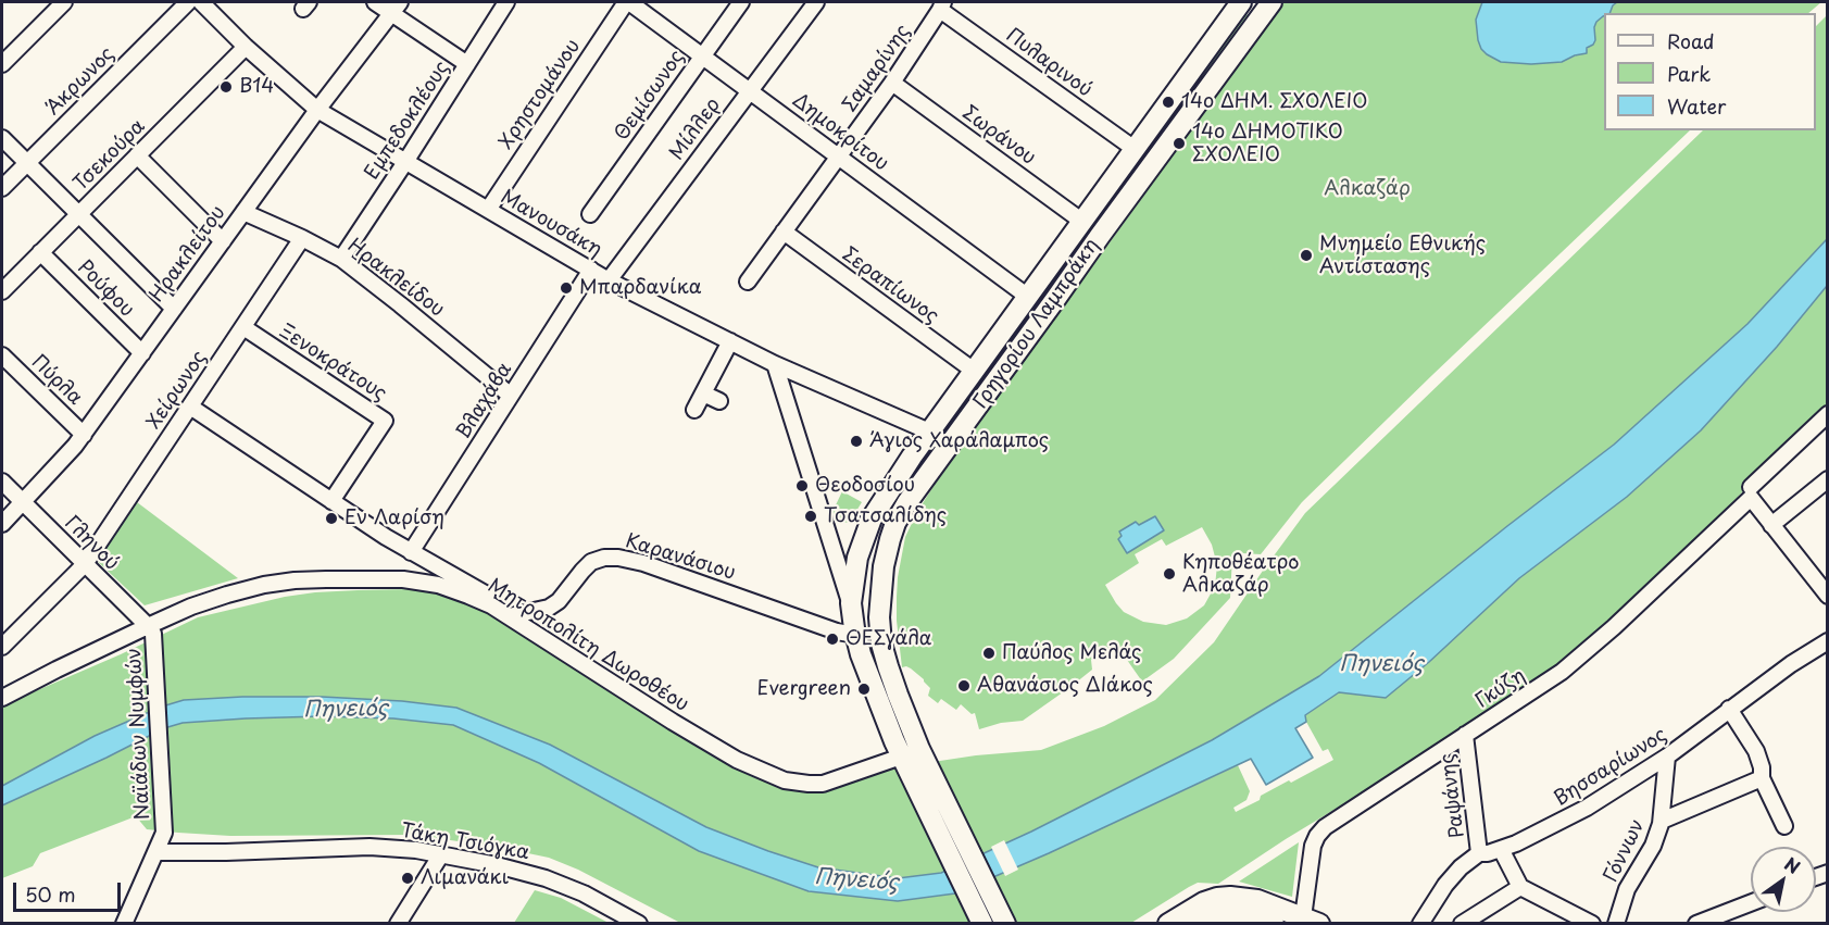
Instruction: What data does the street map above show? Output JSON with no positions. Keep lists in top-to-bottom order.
{
  "streets": {
    "main road": ["Γρηγορίου Λαμπράκη"],
    "street": [
      "Πυλαρινού",
      "Σαμαρίνης",
      "Άκρωνος",
      "Χρηστομάνου",
      "Θεμίσωνος",
      "Εμπεδοκλέους",
      "Μίλλερ",
      "Δημοκρίτου",
      "Σωράνου",
      "Τσεκούρα",
      "Μανουσάκη",
      "Ηρακλείτου",
      "Ηρακλείδου",
      "Σεραπίωνος",
      "Ρούφου",
      "Ξενοκράτους",
      "Πύρλα",
      "Χείρωνος",
      "Βλαχάβα",
      "Γληνού",
      "Καρανάσιου",
      "Μητροπολίτη Δωροθέου",
      "Γκύζη",
      "Ναϊάδων Νυμφών",
      "Βησσαρίωνος",
      "Ραψάνης",
      "Τάκη Τσιόγκα",
      "Γόννων"
    ]
  },
  "crossings": [
    ["Πυλαρινού", "Σαμαρίνης"],
    ["Πυλαρινού", "Γρηγορίου Λαμπράκη"],
    ["Σαμαρίνης", "Δημοκρίτου"],
    ["Σαμαρίνης", "Σωράνου"],
    ["Σαμαρίνης", "Σεραπίωνος"],
    ["Χρηστομάνου", "Δημοκρίτου"],
    ["Χρηστομάνου", "Μανουσάκη"],
    ["Θεμίσωνος", "Δημοκρίτου"],
    ["Εμπεδοκλέους", "Μανουσάκη"],
    ["Εμπεδοκλέους", "Ηρακλείδου"],
    ["Μίλλερ", "Δημοκρίτου"],
    ["Μίλλερ", "Μανουσάκη"],
    ["Δημοκρίτου", "Γρηγορίου Λαμπράκη"],
    ["Σωράνου", "Γρηγορίου Λαμπράκη"],
    ["Τσεκούρα", "Μανουσάκη"],
    ["Τσεκούρα", "Ρούφου"],
    ["Μανουσάκη", "Ηρακλείτου"],
    ["Μανουσάκη", "Γρηγορίου Λαμπράκη"],
    ["Μανουσάκη", "Βλαχάβα"],
    ["Ηρακλείτου", "Ηρακλείδου"],
    ["Ηρακλείτου", "Ρούφου"],
    ["Ηρακλείτου", "Πύρλα"],
    ["Ηρακλείτου", "Γληνού"],
    ["Ηρακλείδου", "Χείρωνος"],
    ["Ηρακλείδου", "Βλαχάβα"],
    ["Σεραπίωνος", "Γρηγορίου Λαμπράκη"],
    ["Γρηγορίου Λαμπράκη", "Καρανάσιου"],
    ["Γρηγορίου Λαμπράκη", "Μητροπολίτη Δωροθέου"],
    ["Ξενοκράτους", "Χείρωνος"],
    ["Ξενοκράτους", "Μητροπολίτη Δωροθέου"],
    ["Χείρωνος", "Γληνού"],
    ["Χείρωνος", "Μητροπολίτη Δωροθέου"],
    ["Βλαχάβα", "Μητροπολίτη Δωροθέου"],
    ["Γληνού", "Μητροπολίτη Δωροθέου"],
    ["Γληνού", "Ναϊάδων Νυμφών"],
    ["Καρανάσιου", "Μητροπολίτη Δωροθέου"],
    ["Μητροπολίτη Δωροθέου", "Ναϊάδων Νυμφών"],
    ["Γκύζη", "Ραψάνης"],
    ["Ναϊάδων Νυμφών", "Τάκη Τσιόγκα"],
    ["Βησσαρίωνος", "Ραψάνης"],
    ["Βησσαρίωνος", "Γόννων"]
  ],
  "water": ["Πηνειός"],
  "parks": ["Αλκαζάρ"],
  "places": [
    "Β14",
    "14ο ΔΗΜ. ΣΧΟΛΕΙΟ",
    "14ο ΔΗΜΟΤΙΚΟ ΣΧΟΛΕΙΟ",
    "Μνημείο Εθνικής Αντίστασης",
    "Μπαρδανίκα",
    "Άγιος Χαράλαμπος",
    "Θεοδοσίου",
    "Τσατσαλίδης",
    "Εν Λαρίση",
    "Κηποθέατρο Αλκαζάρ",
    "ΘΕΣγάλα",
    "Παύλος Μελάς",
    "Αθανάσιος ΔΙάκος",
    "Evergreen",
    "Λιμανάκι"
  ],
  "legend": ["Road", "Park", "Water"],
  "scale_bar": "50 m",
  "north": "top right"
}
